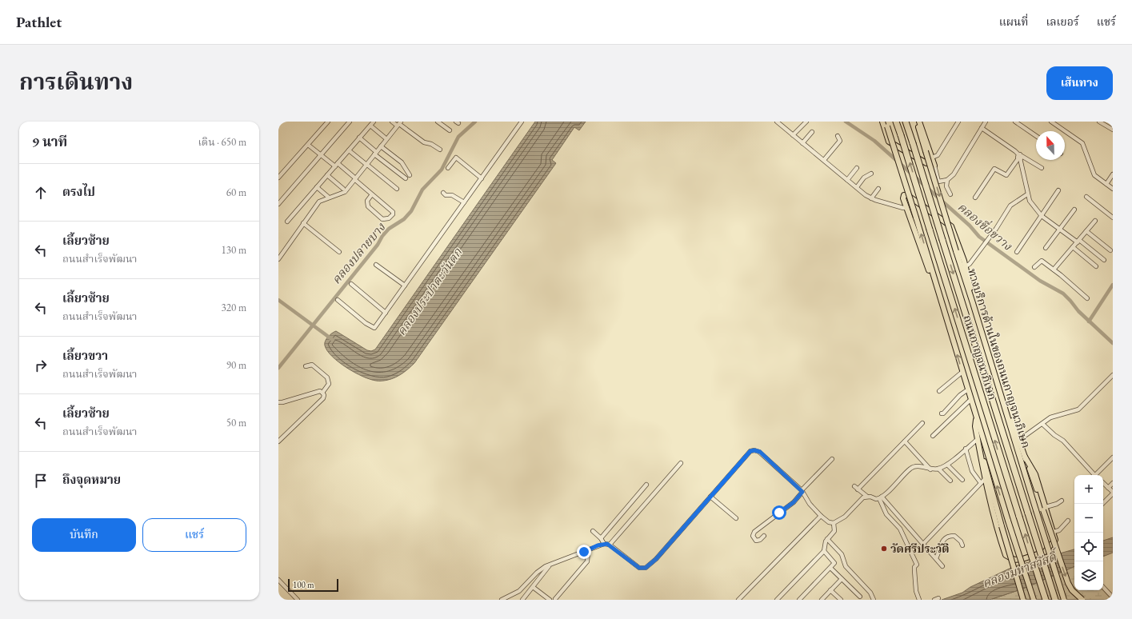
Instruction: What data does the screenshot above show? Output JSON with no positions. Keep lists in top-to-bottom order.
{
  "streets": {
    "highway": ["ถนนกาญจนาภิเษก"],
    "main road": ["ทางบริการด้านในของถนนกาญจนาภิเษก"]
  },
  "water": [
    "คลองขื่อขวาง",
    "คลองปลายบาง",
    "คลองประปาตะวันตก",
    "คลองมหาสวัสดิ์"
  ],
  "places": ["วัดศรีประวัติ"],
  "scale_bar": "100 m",
  "north": "top",
  "page": {
    "header": "Pathlet",
    "nav": ["แผนที่", "เลเยอร์", "แชร์"],
    "title": "การเดินทาง",
    "buttons": [
      "เส้นทาง",
      ["บันทึก", "แชร์"]
    ],
    "heading": ["9 นาที", "เดิน · 650 m"],
    "list": [
      ["ตรงไป", "60 m"],
      ["เลี้ยวซ้าย", "ถนนสำเร็จพัฒนา", "130 m"],
      ["เลี้ยวซ้าย", "ถนนสำเร็จพัฒนา", "320 m"],
      ["เลี้ยวขวา", "ถนนสำเร็จพัฒนา", "90 m"],
      ["เลี้ยวซ้าย", "ถนนสำเร็จพัฒนา", "50 m"],
      "ถึงจุดหมาย"
    ],
    "map_buttons": ["+", "−"],
    "scale": "100 m"
  }
}
